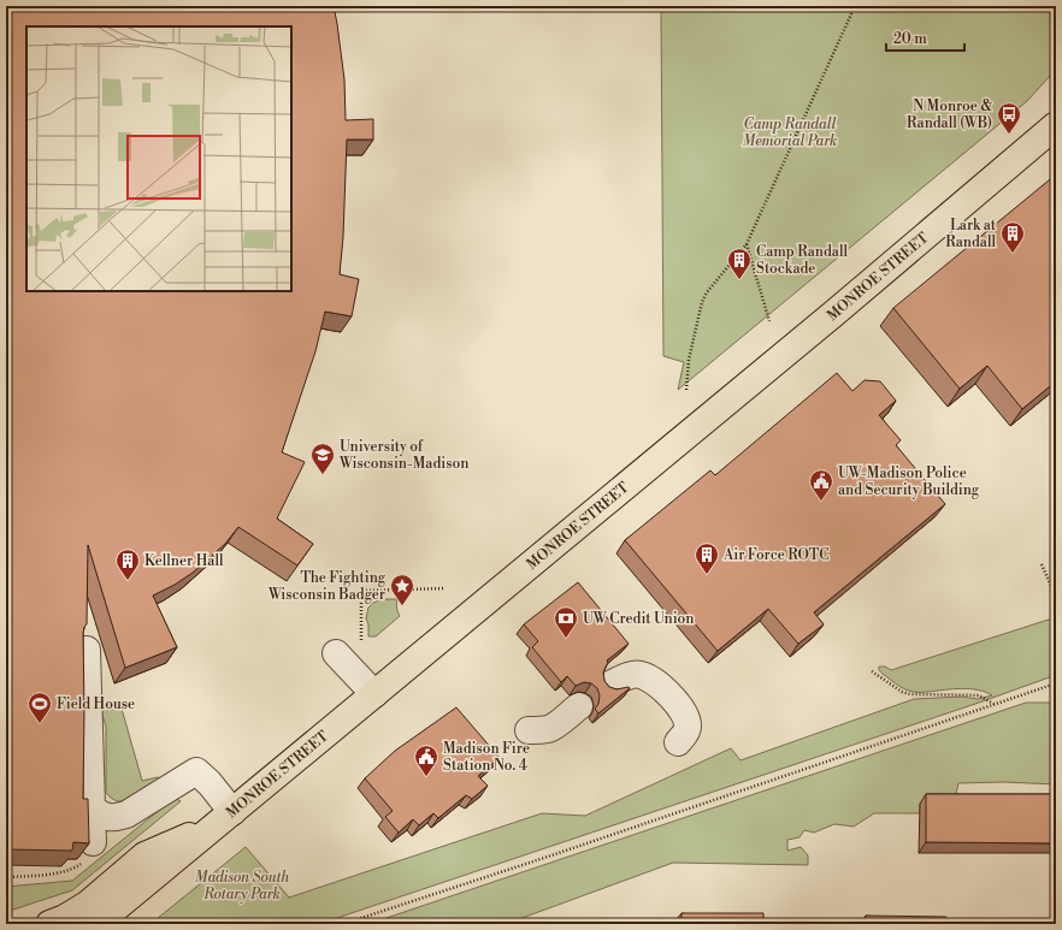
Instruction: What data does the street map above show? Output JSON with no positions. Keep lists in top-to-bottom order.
{
  "streets": {
    "main road": ["MONROE STREET"]
  },
  "parks": ["Camp Randall Memorial Park", "Madison South Rotary Park"],
  "places": {
    "bus stop": ["N Monroe & Randall (WB)"],
    "building": [
      "Lark at Randall",
      "Camp Randall Stockade",
      "Air Force ROTC",
      "Kellner Hall"
    ],
    "school or university": ["University of Wisconsin-Madison"],
    "public building": ["UW-Madison Police and Security Building", "Madison Fire Station No. 4"],
    "place": ["The Fighting Wisconsin Badger"],
    "bank": ["UW Credit Union"],
    "sports": ["Field House"]
  },
  "scale_bar": "20 m"
}
